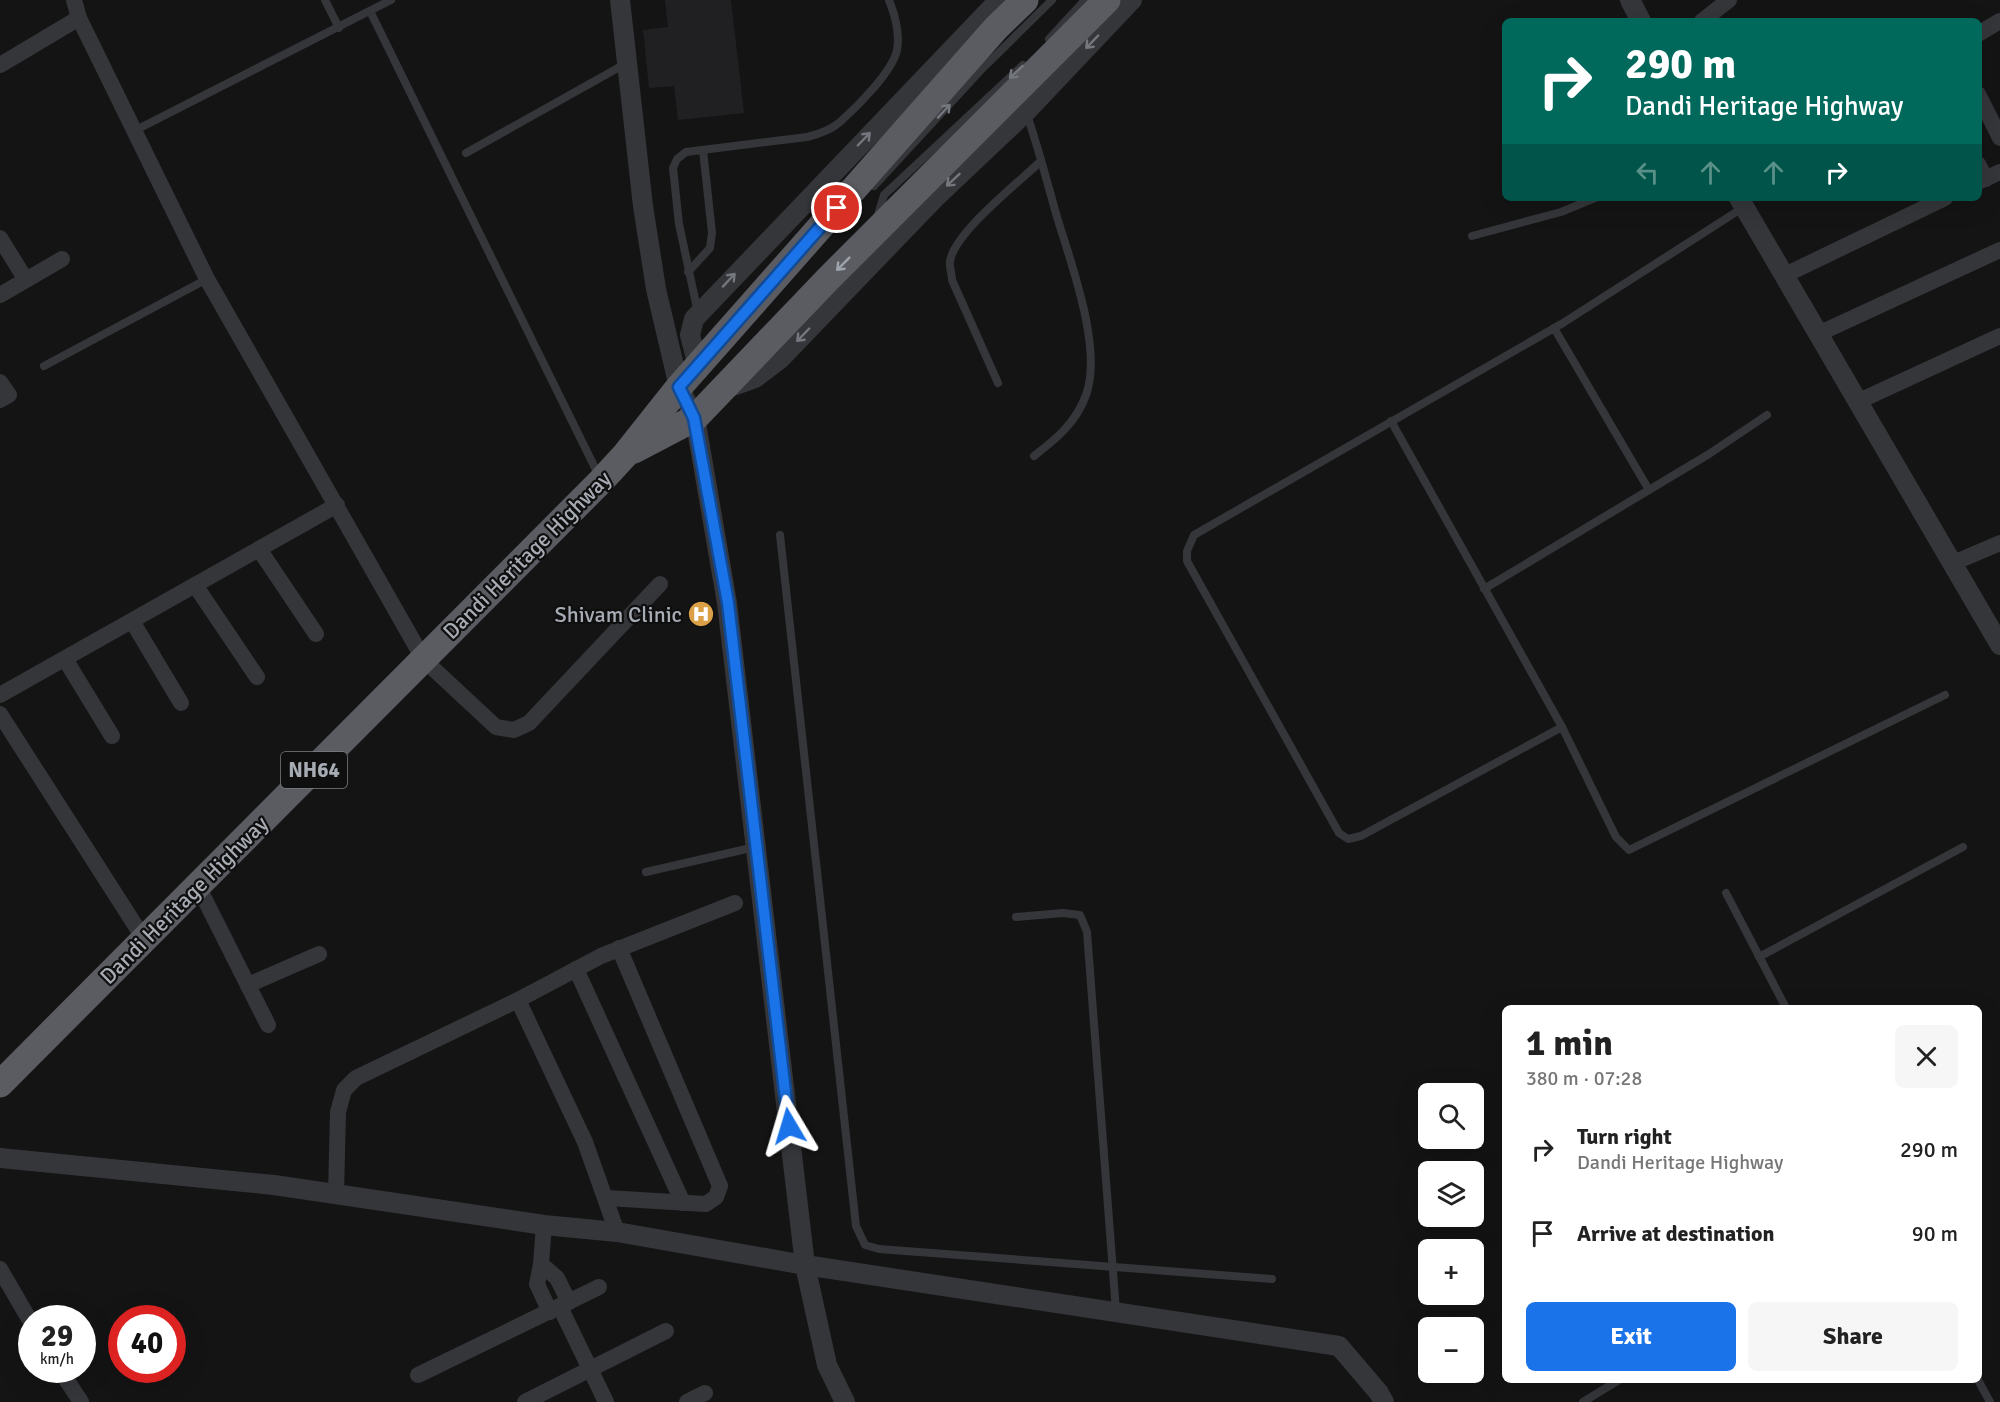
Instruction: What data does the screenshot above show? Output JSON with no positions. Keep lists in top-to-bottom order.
{
  "streets": {
    "highway": ["Dandi Heritage Highway", "NH64"]
  },
  "crossings": [
    ["Dandi Heritage Highway", "NH64"]
  ],
  "places": {
    "hospital": ["Shivam Clinic"]
  },
  "page": {
    "turn": ["290 m", "Dandi Heritage Highway"],
    "heading": ["1 min", "380 m · 07:28"],
    "map_buttons": ["+", "−"],
    "list": [
      {
        "name": "Turn right",
        "note": "Dandi Heritage Highway",
        "value": "290 m"
      },
      {
        "name": "Arrive at destination",
        "value": "90 m"
      }
    ],
    "buttons": ["Exit", "Share"],
    "speed": "29 km/h",
    "limit": "40"
  }
}
